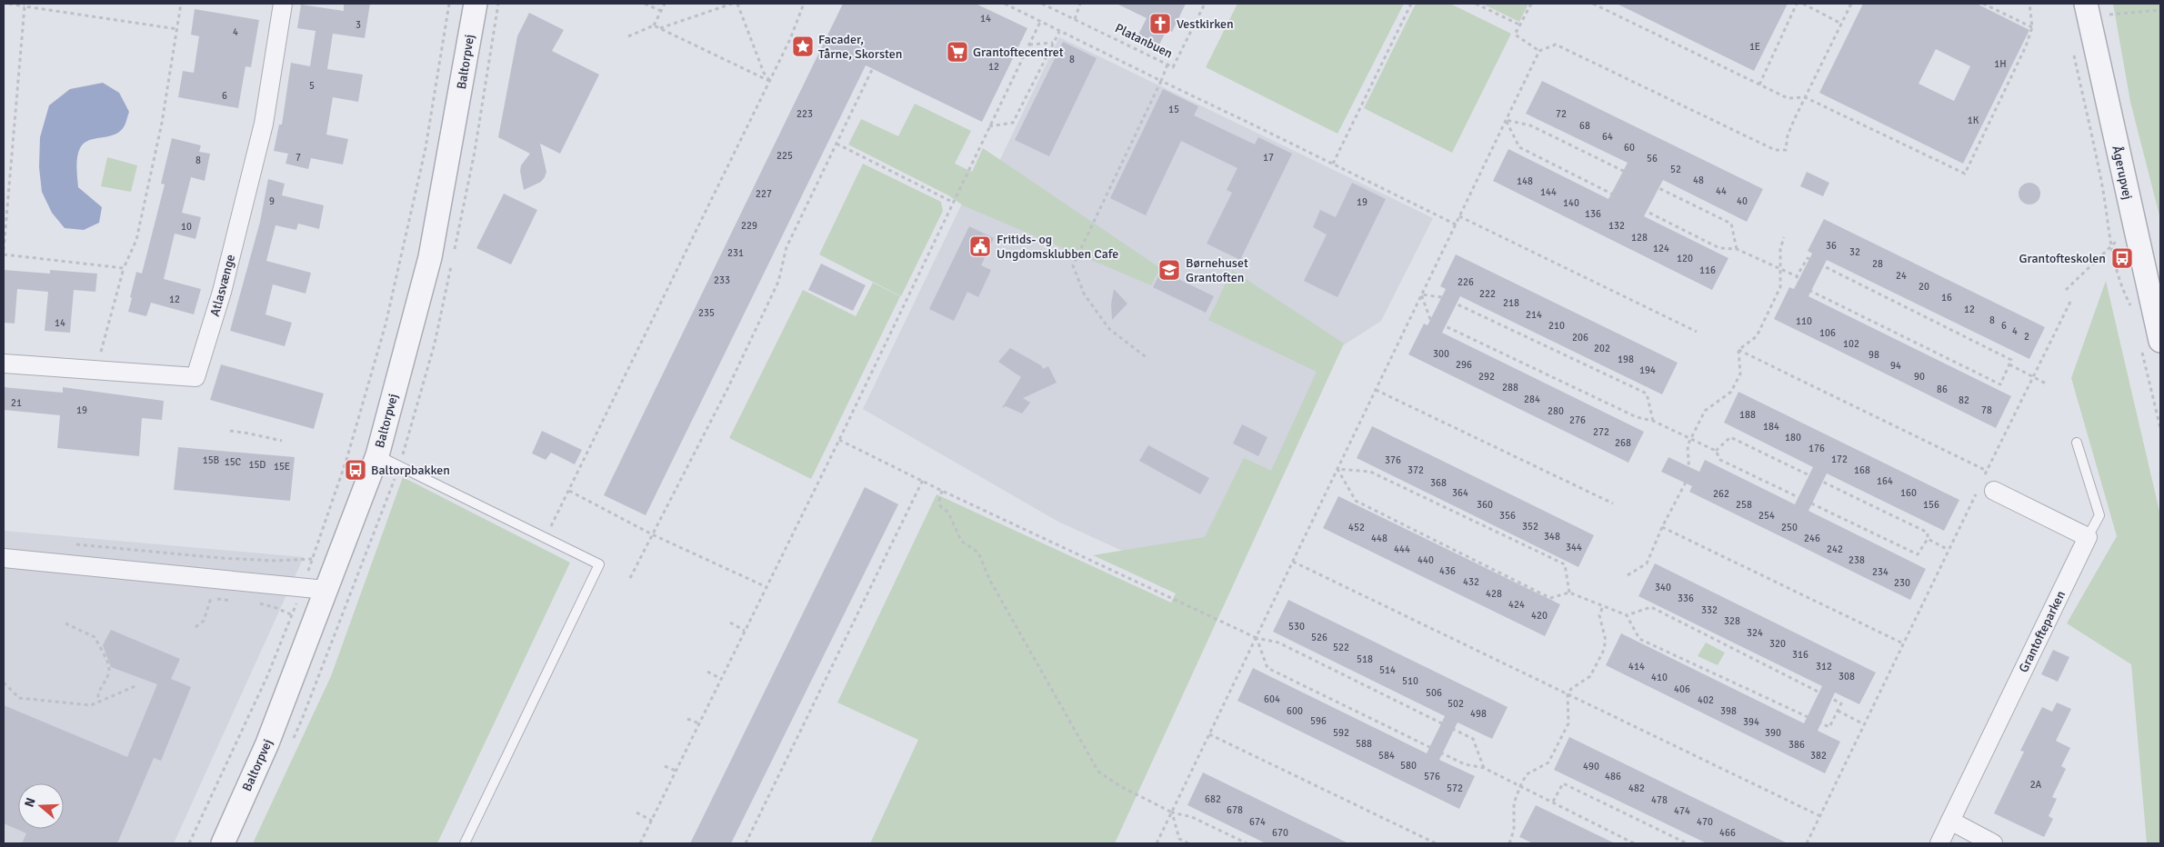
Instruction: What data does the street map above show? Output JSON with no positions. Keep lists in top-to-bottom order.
{
  "streets": {
    "street": [
      "Baltorpvej",
      "Ågerupvej",
      "Atlasvænge",
      "Grantofteparken"
    ],
    "path": ["Platanbuen"]
  },
  "places": {
    "church": ["Vestkirken"],
    "place": ["Facader, Tårne, Skorsten"],
    "supermarket": ["Grantoftecentret"],
    "public building": ["Fritids- og Ungdomsklubben Cafe"],
    "bus stop": ["Grantofteskolen", "Baltorpbakken"],
    "school or university": ["Børnehuset Grantoften"]
  },
  "house_numbers": [
    "14",
    "3",
    "4",
    "1E",
    "8",
    "1H",
    "12",
    "5",
    "6",
    "15",
    "223",
    "72",
    "1K",
    "68",
    "64",
    "60",
    "225",
    "7",
    "17",
    "56",
    "8",
    "52",
    "48",
    "148",
    "44",
    "144",
    "227",
    "9",
    "40",
    "19",
    "140",
    "136",
    "229",
    "132",
    "10",
    "128",
    "36",
    "124",
    "32",
    "231",
    "120",
    "28",
    "116",
    "24",
    "233",
    "226",
    "20",
    "222",
    "16",
    "12",
    "218",
    "12",
    "235",
    "214",
    "8",
    "110",
    "14",
    "210",
    "6",
    "4",
    "106",
    "2",
    "206",
    "102",
    "202",
    "300",
    "98",
    "198",
    "296",
    "94",
    "194",
    "292",
    "90",
    "288",
    "86",
    "284",
    "82",
    "21",
    "19",
    "78",
    "280",
    "188",
    "276",
    "184",
    "272",
    "180",
    "268",
    "176",
    "172",
    "15B",
    "376",
    "15C",
    "15D",
    "15E",
    "372",
    "168",
    "164",
    "368",
    "364",
    "160",
    "262",
    "360",
    "258",
    "156",
    "356",
    "254",
    "352",
    "452",
    "250",
    "348",
    "448",
    "246",
    "344",
    "444",
    "242",
    "440",
    "238",
    "436",
    "234",
    "432",
    "230",
    "340",
    "428",
    "336",
    "424",
    "332",
    "420",
    "328",
    "530",
    "324",
    "526",
    "320",
    "522",
    "316",
    "518",
    "414",
    "312",
    "514",
    "308",
    "410",
    "510",
    "406",
    "506",
    "604",
    "402",
    "502",
    "600",
    "398",
    "498",
    "596",
    "394",
    "592",
    "390",
    "588",
    "386",
    "584",
    "382",
    "580",
    "490",
    "576",
    "486",
    "2A",
    "572",
    "482",
    "682",
    "478",
    "678",
    "474",
    "674",
    "470",
    "670",
    "466"
  ],
  "north": "left"
}
